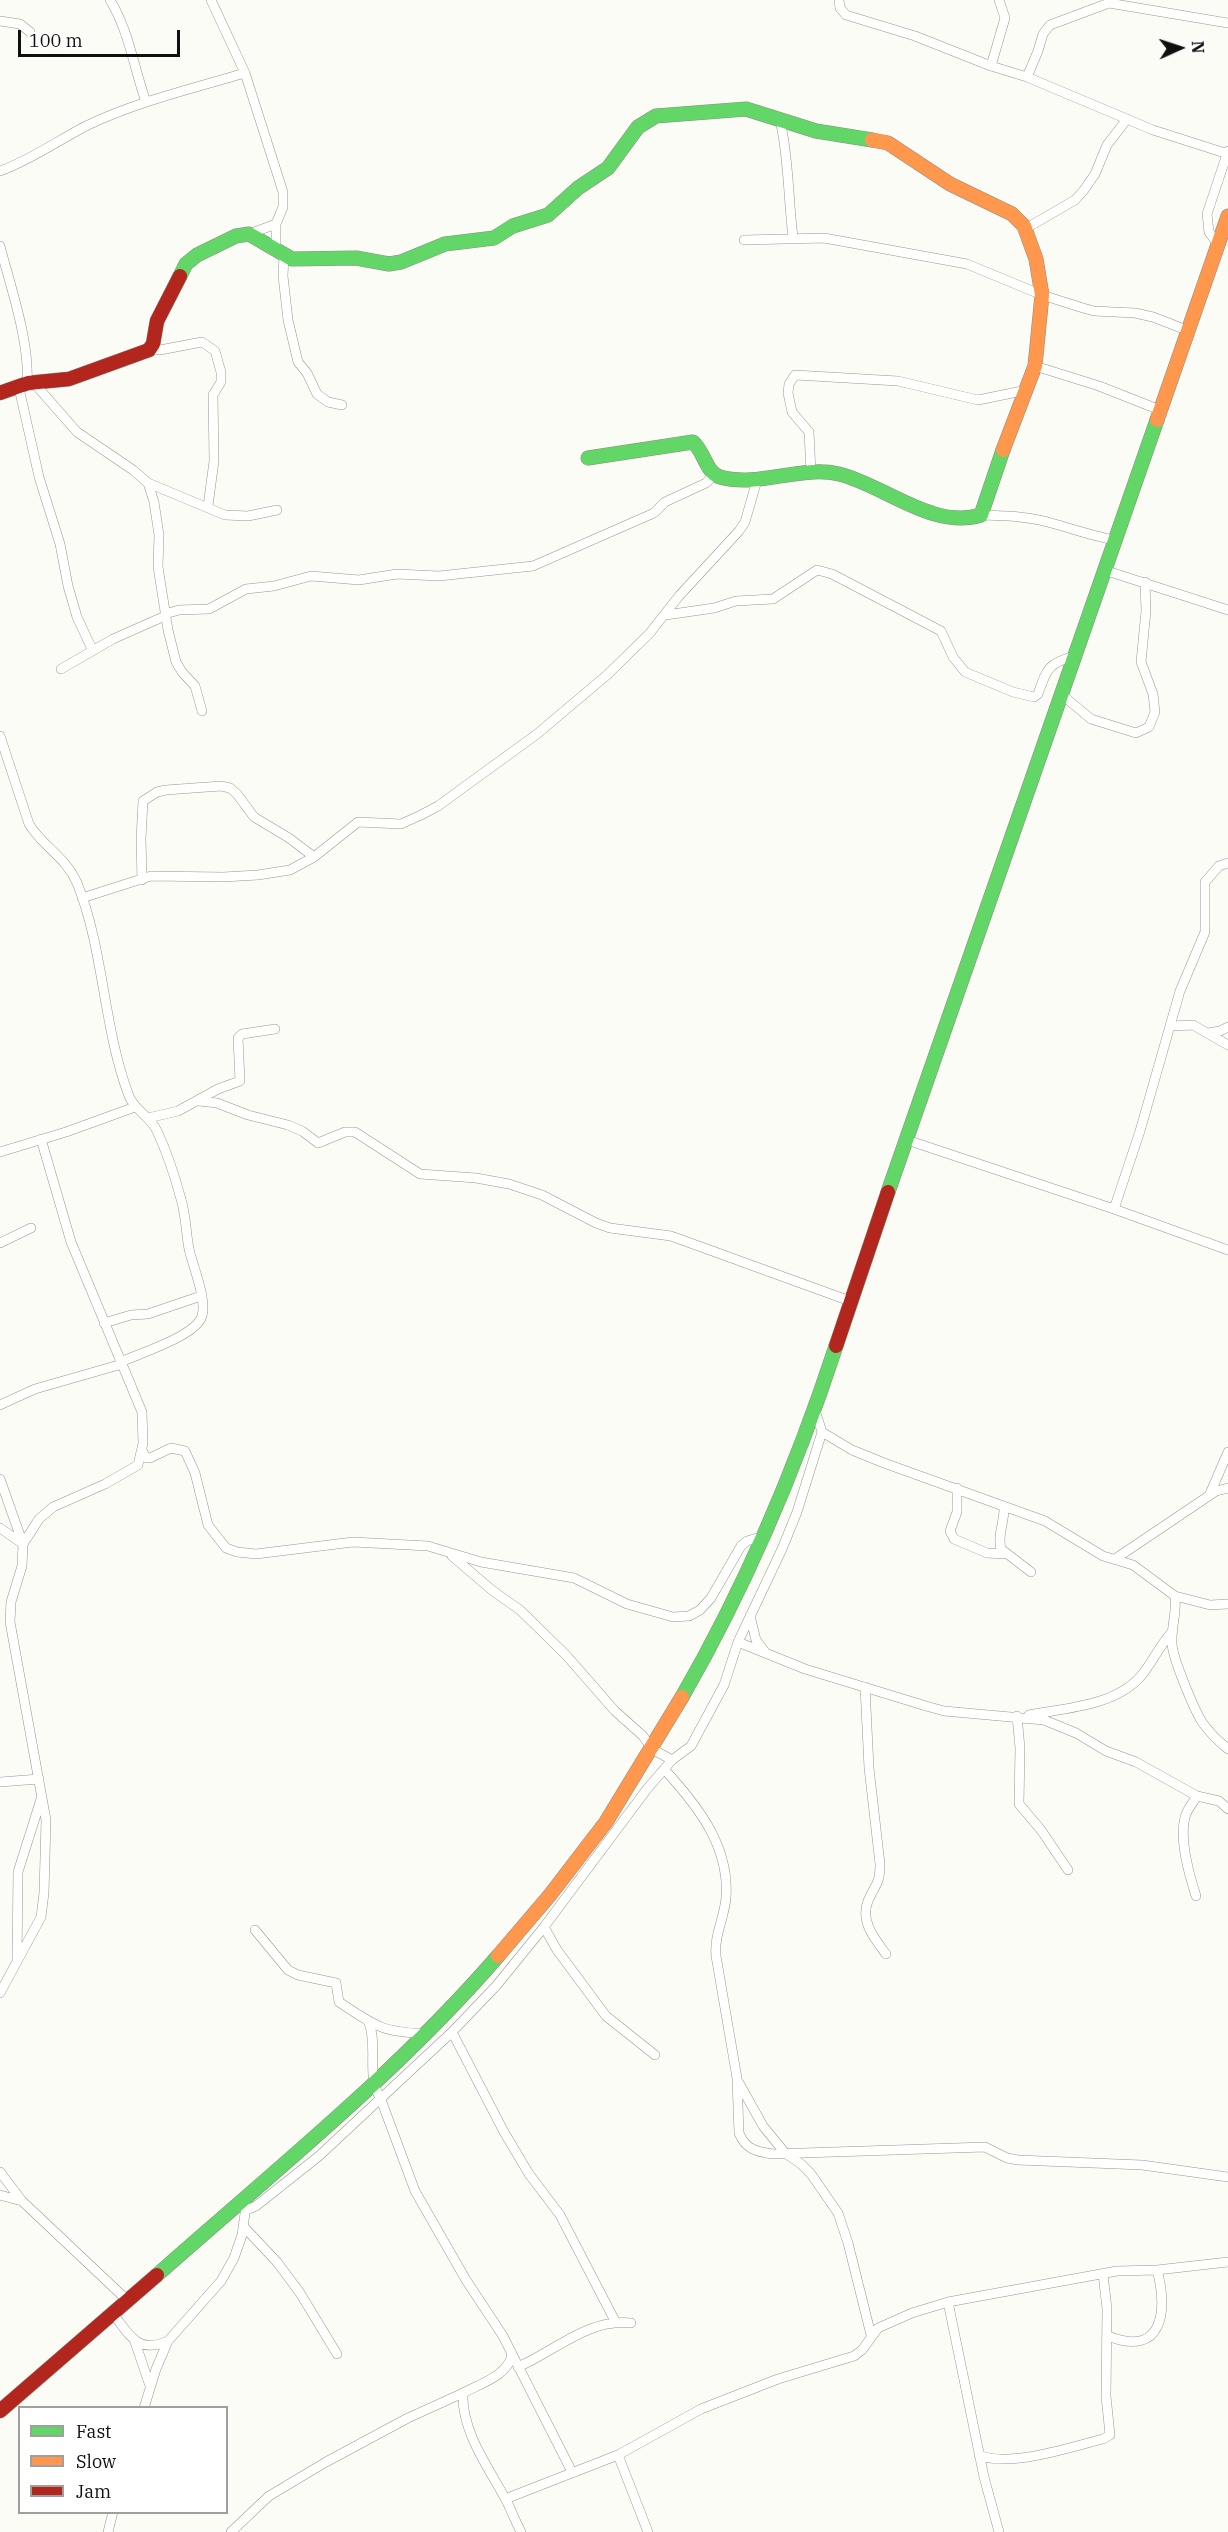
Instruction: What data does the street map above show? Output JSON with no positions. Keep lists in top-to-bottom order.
{
  "legend": ["Fast", "Slow", "Jam"],
  "scale_bar": "100 m",
  "north": "right"
}
